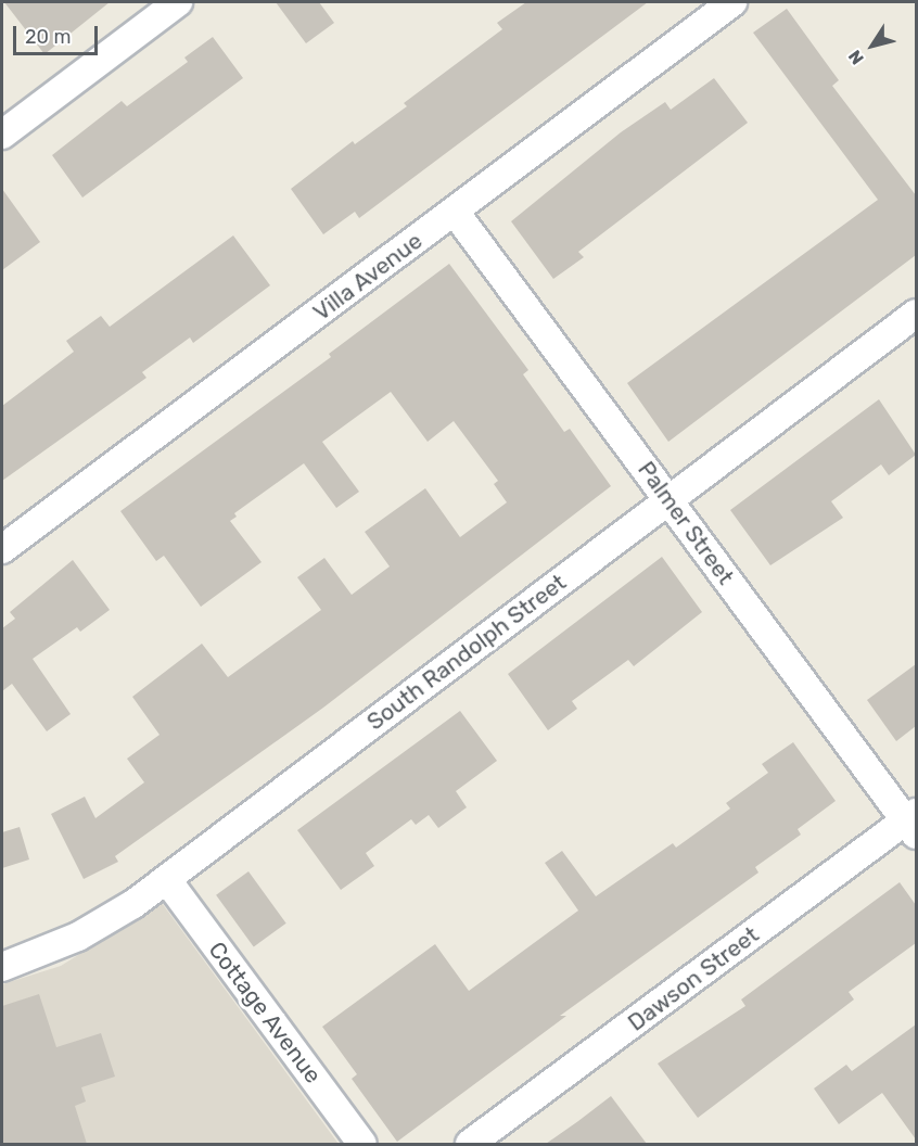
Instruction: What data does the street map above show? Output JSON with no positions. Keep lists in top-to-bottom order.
{
  "streets": {
    "street": [
      "Villa Avenue",
      "Palmer Street",
      "South Randolph Street",
      "Dawson Street",
      "Cottage Avenue"
    ]
  },
  "crossings": [
    ["Villa Avenue", "Palmer Street"],
    ["Palmer Street", "South Randolph Street"],
    ["Palmer Street", "Dawson Street"],
    ["South Randolph Street", "Cottage Avenue"]
  ],
  "scale_bar": "20 m",
  "north": "bottom left"
}
